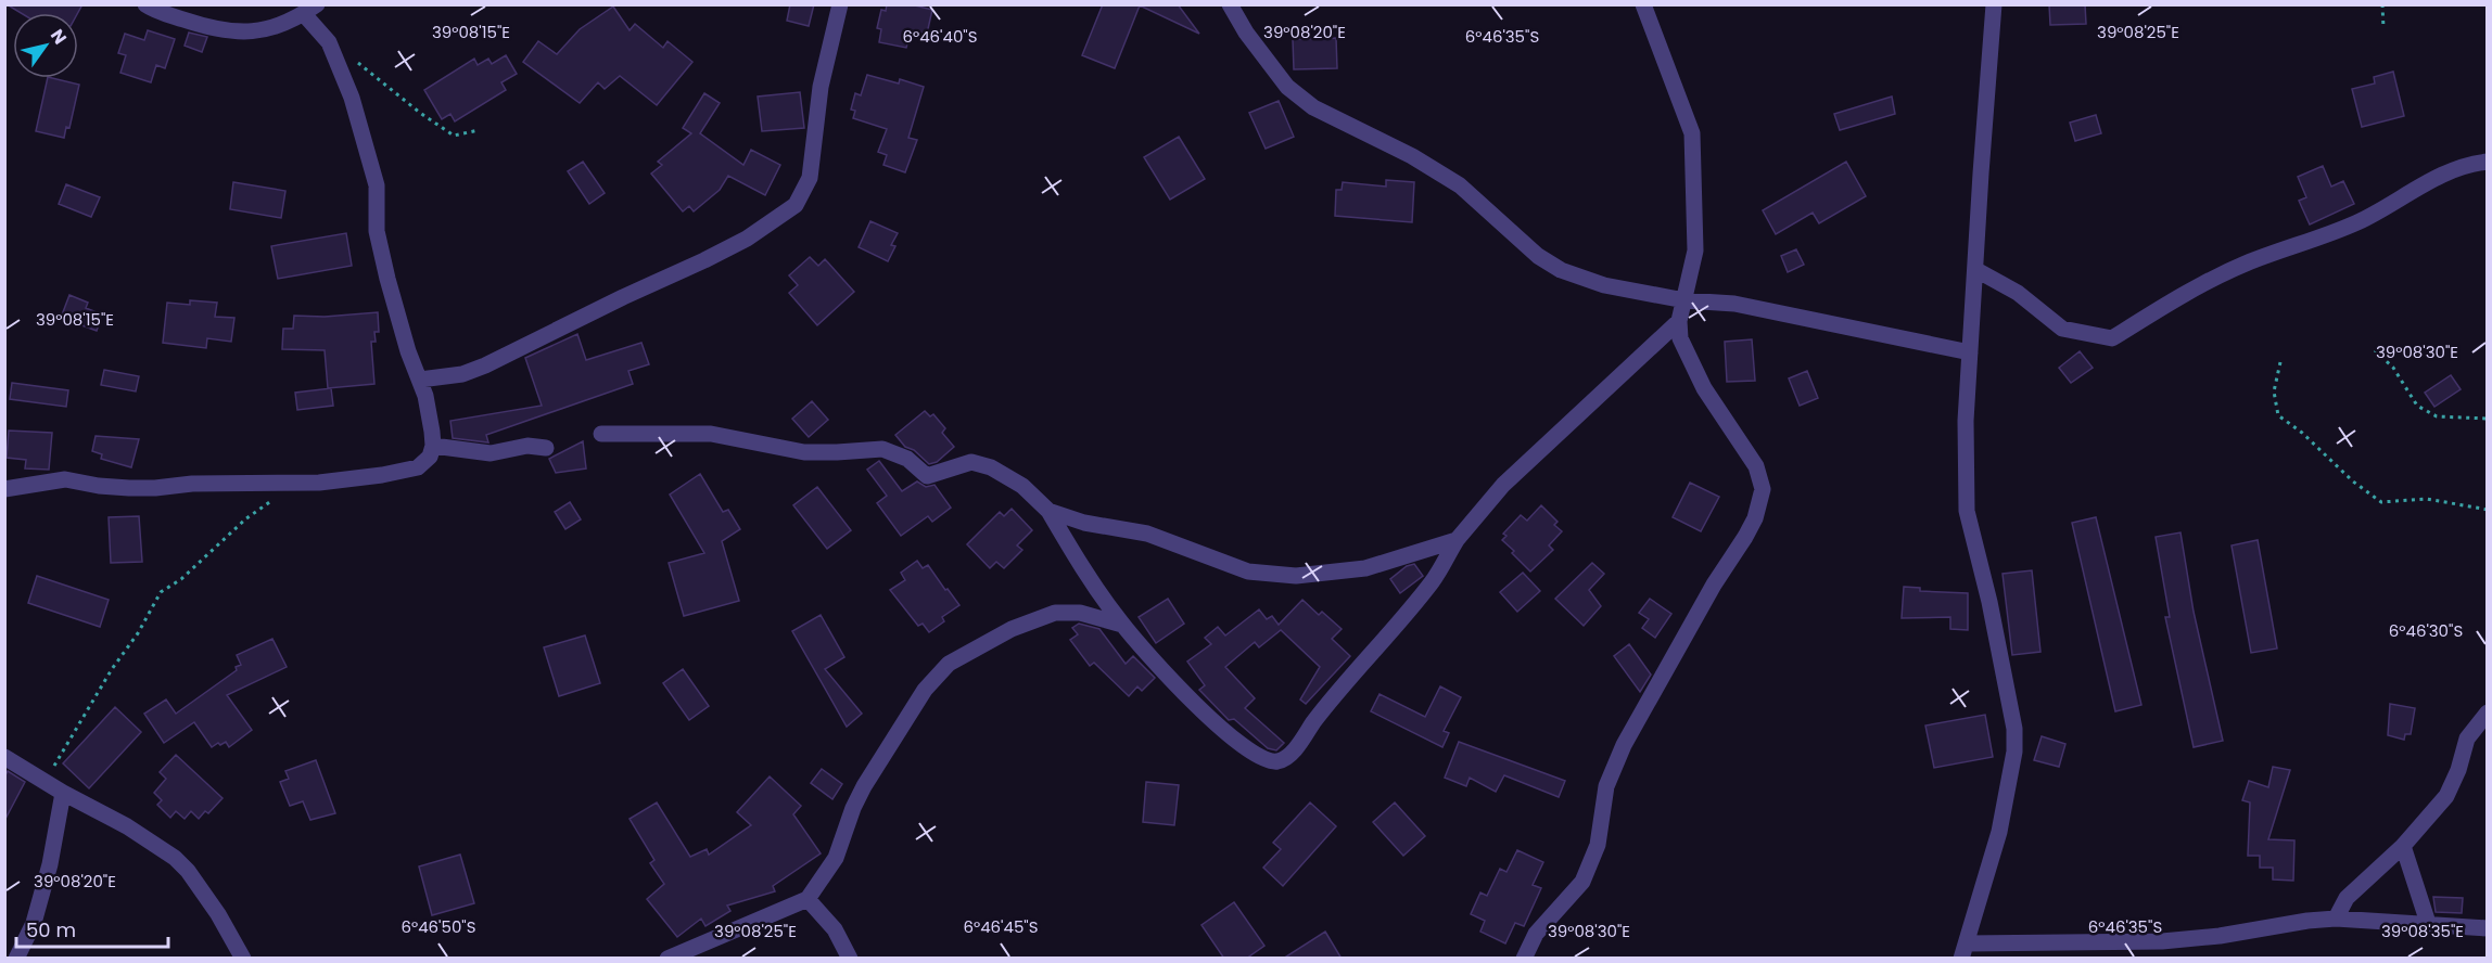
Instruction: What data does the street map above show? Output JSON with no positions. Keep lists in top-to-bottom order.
{
  "scale_bar": "50 m",
  "north": "top right",
  "coordinates": [
    "39°08'15\"E",
    "39°08'20\"E",
    "39°08'25\"E",
    "6°46'40\"S",
    "6°46'35\"S",
    "39°08'30\"E",
    "6°46'30\"S",
    "6°46'50\"S",
    "6°46'45\"S",
    "39°08'35\"E"
  ]
}
